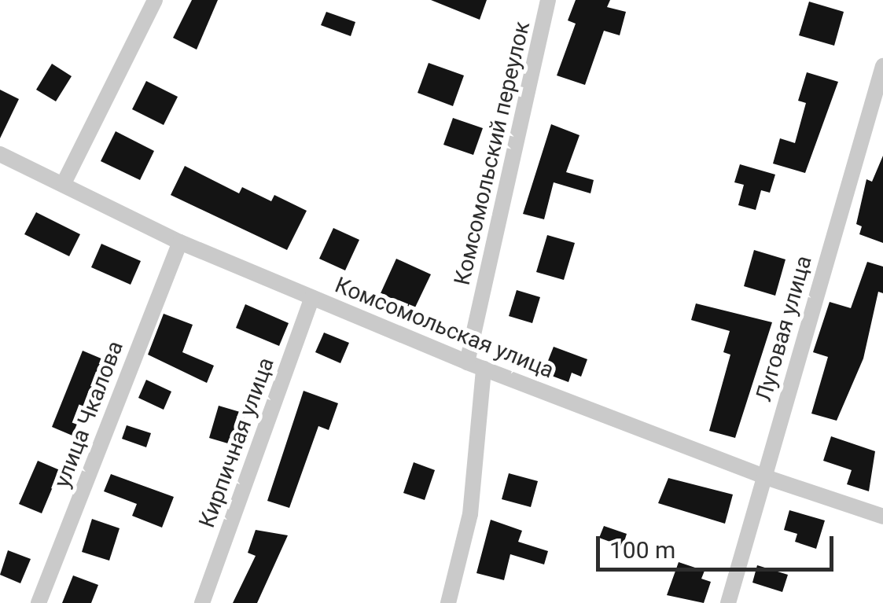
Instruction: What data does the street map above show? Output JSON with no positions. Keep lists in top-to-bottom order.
{
  "streets": {
    "street": [
      "Комсомольский переулок",
      "Комсомольская улица",
      "Луговая улица",
      "улица Чкалова",
      "Кирпичная улица"
    ]
  },
  "crossings": [
    ["Комсомольский переулок", "Комсомольская улица"],
    ["Комсомольская улица", "Луговая улица"],
    ["Комсомольская улица", "улица Чкалова"],
    ["Комсомольская улица", "Кирпичная улица"]
  ],
  "scale_bar": "100 m"
}
